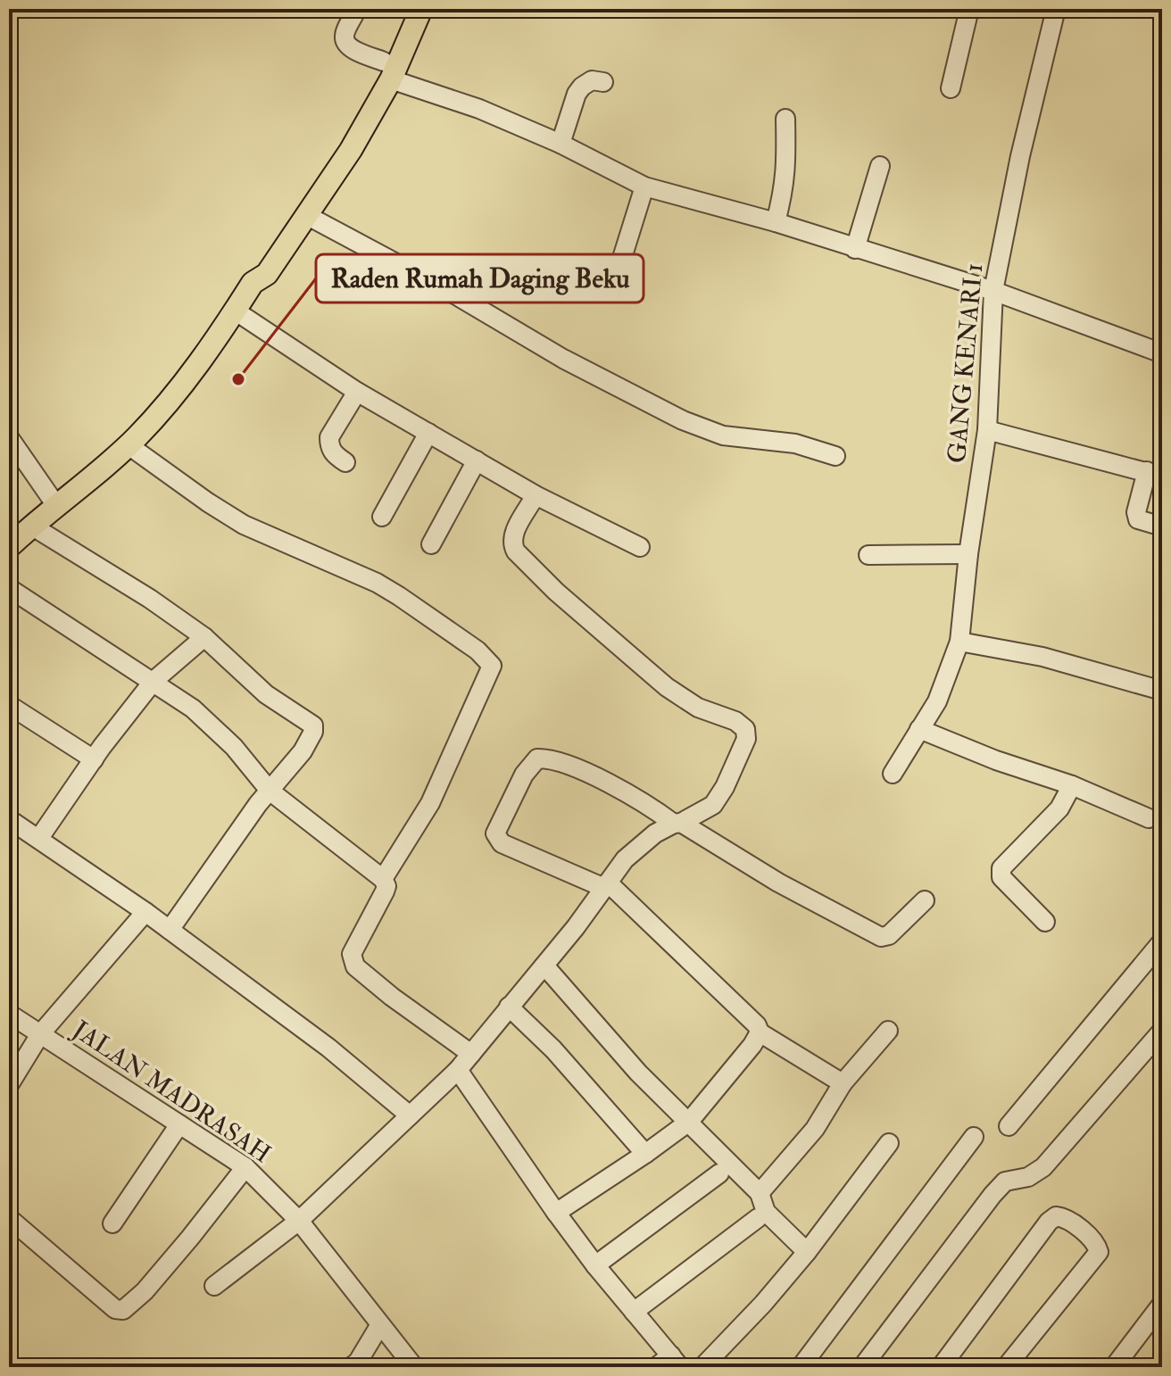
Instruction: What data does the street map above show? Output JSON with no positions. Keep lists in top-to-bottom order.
{
  "streets": {
    "street": ["GANG KENARI 1", "JALAN MADRASAH"]
  },
  "places": ["Raden Rumah Daging Beku"]
}
